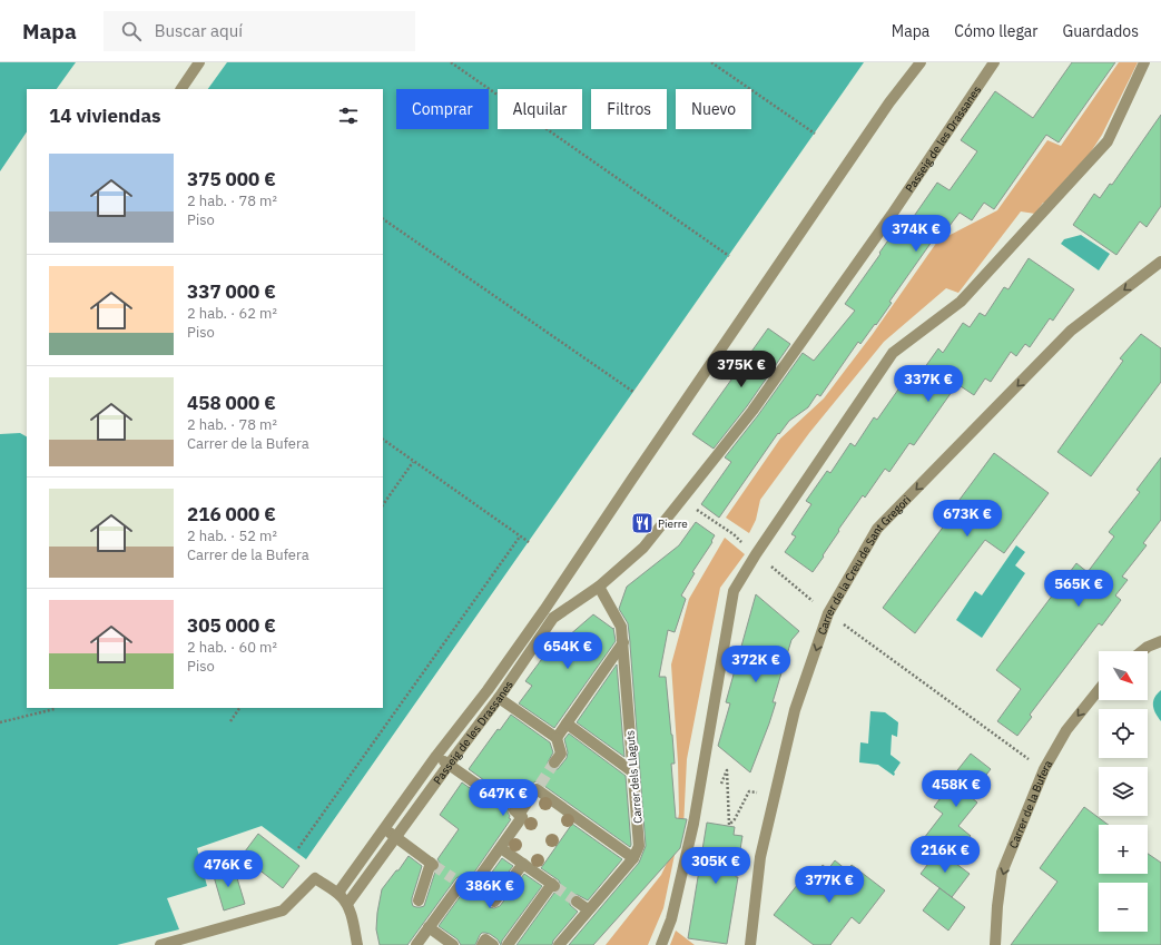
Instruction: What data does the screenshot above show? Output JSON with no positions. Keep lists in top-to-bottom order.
{
  "streets": {
    "street": [
      "Passeig de les Drassanes",
      "Carrer de la Creu de Sant Gregori",
      "Carrer dels Llaguts",
      "Carrer de la Bufera"
    ]
  },
  "crossings": [
    ["Passeig de les Drassanes", "Carrer dels Llaguts"]
  ],
  "one_way": ["Carrer de la Bufera"],
  "places": {
    "restaurant": ["Pierre"]
  },
  "north": "bottom right",
  "page": {
    "header": "Mapa",
    "search": "Buscar aquí",
    "nav": ["Mapa", "Cómo llegar", "Guardados"],
    "chip": [
      "Comprar",
      "Alquilar",
      "Filtros",
      "Nuevo"
    ],
    "heading": "14 viviendas",
    "list": [
      {
        "name": "375 000 €",
        "note": "2 hab. · 78 m² · Piso"
      },
      {
        "name": "337 000 €",
        "note": "2 hab. · 62 m² · Piso"
      },
      {
        "name": "458 000 €",
        "note": "2 hab. · 78 m² · Carrer de la Bufera"
      },
      {
        "name": "216 000 €",
        "note": "2 hab. · 52 m² · Carrer de la Bufera"
      },
      {
        "name": "305 000 €",
        "note": "2 hab. · 60 m² · Piso"
      }
    ],
    "price": [
      "374K €",
      "375K €",
      "337K €",
      "673K €",
      "565K €",
      "654K €",
      "372K €",
      "458K €",
      "647K €",
      "216K €",
      "305K €",
      "476K €",
      "377K €",
      "386K €"
    ],
    "map_buttons": ["+", "−"]
  }
}
